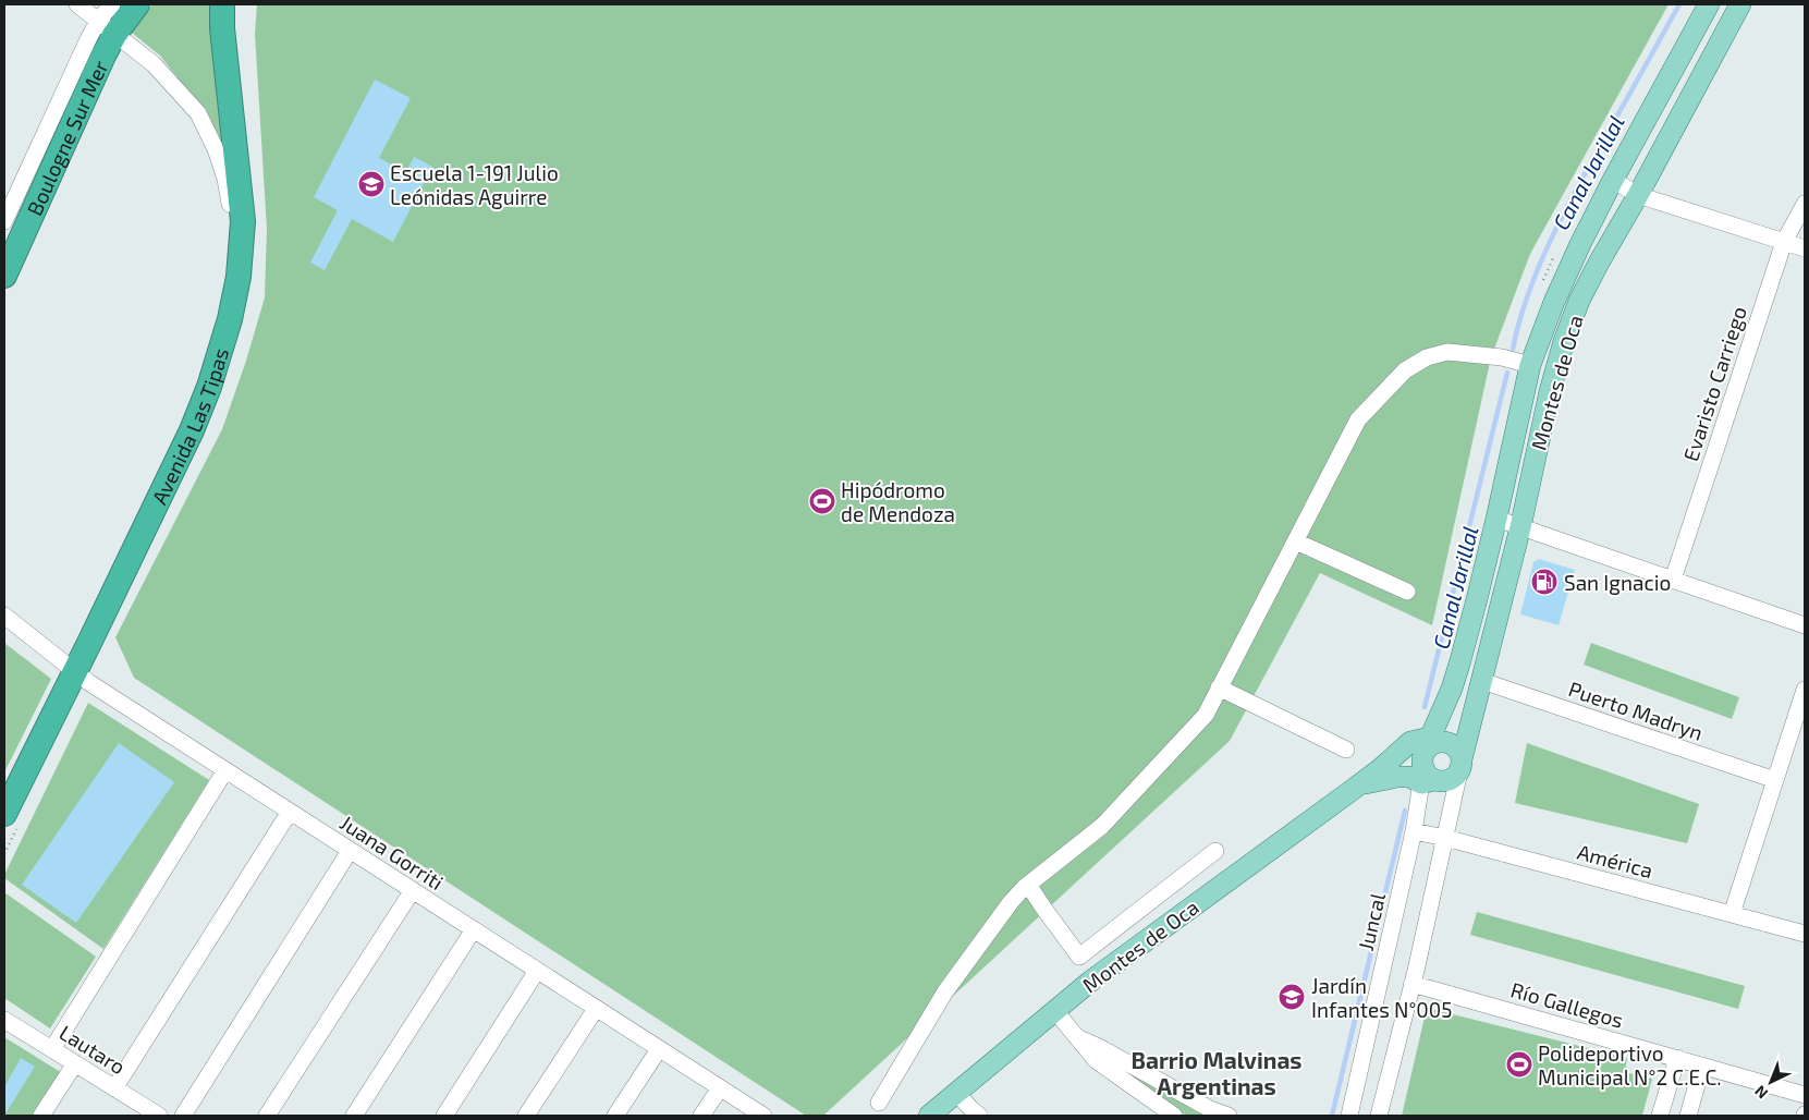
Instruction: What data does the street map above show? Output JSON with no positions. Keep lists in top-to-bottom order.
{
  "streets": {
    "highway": ["Boulogne Sur Mer", "Avenida Las Tipas"],
    "main road": ["Montes de Oca"],
    "street": [
      "Evaristo Carriego",
      "Puerto Madryn",
      "Juana Gorriti",
      "América",
      "Juncal",
      "Río Gallegos",
      "Lautaro"
    ]
  },
  "crossings": [
    ["Montes de Oca", "Puerto Madryn"],
    ["Montes de Oca", "Juncal"],
    ["Avenida Las Tipas", "Juana Gorriti"],
    ["América", "Juncal"]
  ],
  "districts": ["Barrio Malvinas Argentinas"],
  "water": ["Canal Jarillal"],
  "places": {
    "school or university": ["Escuela 1-191 Julio Leónidas Aguirre", "Jardín Infantes N°005"],
    "sports": ["Hipódromo de Mendoza", "Polideportivo Municipal N°2 C.E.C."],
    "fuel station": ["San Ignacio"]
  },
  "north": "bottom left"
}
